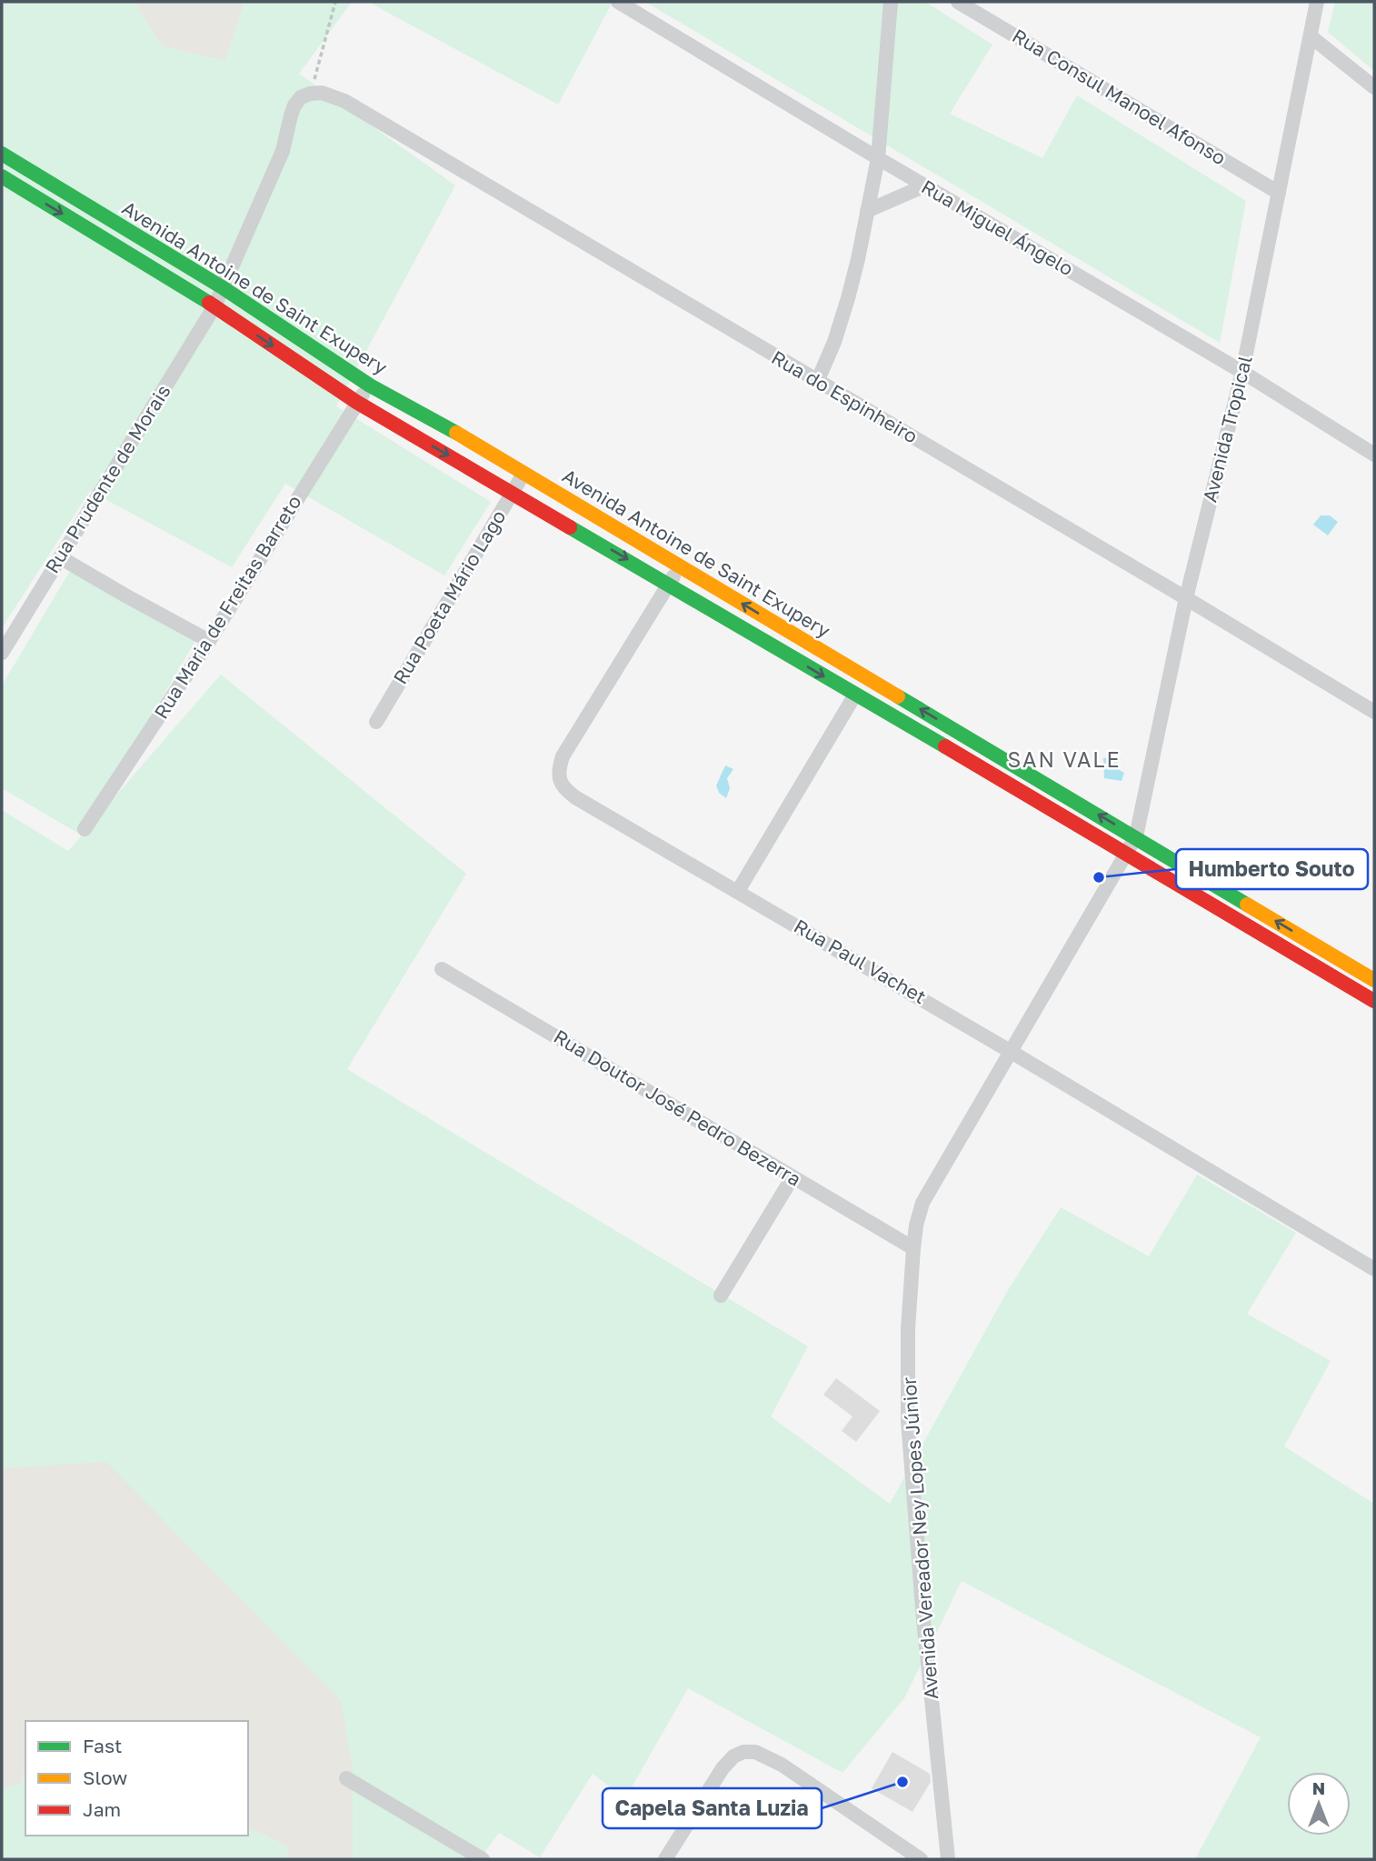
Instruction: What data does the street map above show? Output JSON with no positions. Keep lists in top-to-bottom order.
{
  "streets": {
    "street": [
      "Rua Consul Manoel Afonso",
      "Rua Miguel Ángelo",
      "Avenida Antoine de Saint Exupery",
      "Rua do Espinheiro",
      "Avenida Tropical",
      "Rua Prudente de Morais",
      "Rua Poeta Mário Lago",
      "Rua Maria de Freitas Barreto",
      "Rua Paul Vachet",
      "Rua Doutor José Pedro Bezerra",
      "Avenida Vereador Ney Lopes Júnior"
    ]
  },
  "crossings": [
    ["Rua Consul Manoel Afonso", "Avenida Tropical"],
    ["Rua Miguel Ángelo", "Avenida Tropical"],
    ["Avenida Antoine de Saint Exupery", "Avenida Tropical"],
    ["Avenida Antoine de Saint Exupery", "Rua Prudente de Morais"],
    ["Avenida Antoine de Saint Exupery", "Rua Poeta Mário Lago"],
    ["Avenida Antoine de Saint Exupery", "Rua Maria de Freitas Barreto"],
    ["Avenida Antoine de Saint Exupery", "Rua Paul Vachet"],
    ["Avenida Antoine de Saint Exupery", "Avenida Vereador Ney Lopes Júnior"],
    ["Rua do Espinheiro", "Avenida Tropical"],
    ["Rua do Espinheiro", "Rua Prudente de Morais"],
    ["Avenida Tropical", "Avenida Vereador Ney Lopes Júnior"],
    ["Rua Paul Vachet", "Avenida Vereador Ney Lopes Júnior"],
    ["Rua Doutor José Pedro Bezerra", "Avenida Vereador Ney Lopes Júnior"]
  ],
  "districts": ["SAN VALE"],
  "places": ["Humberto Souto", "Capela Santa Luzia"],
  "legend": ["Fast", "Slow", "Jam"],
  "north": "top"
}
